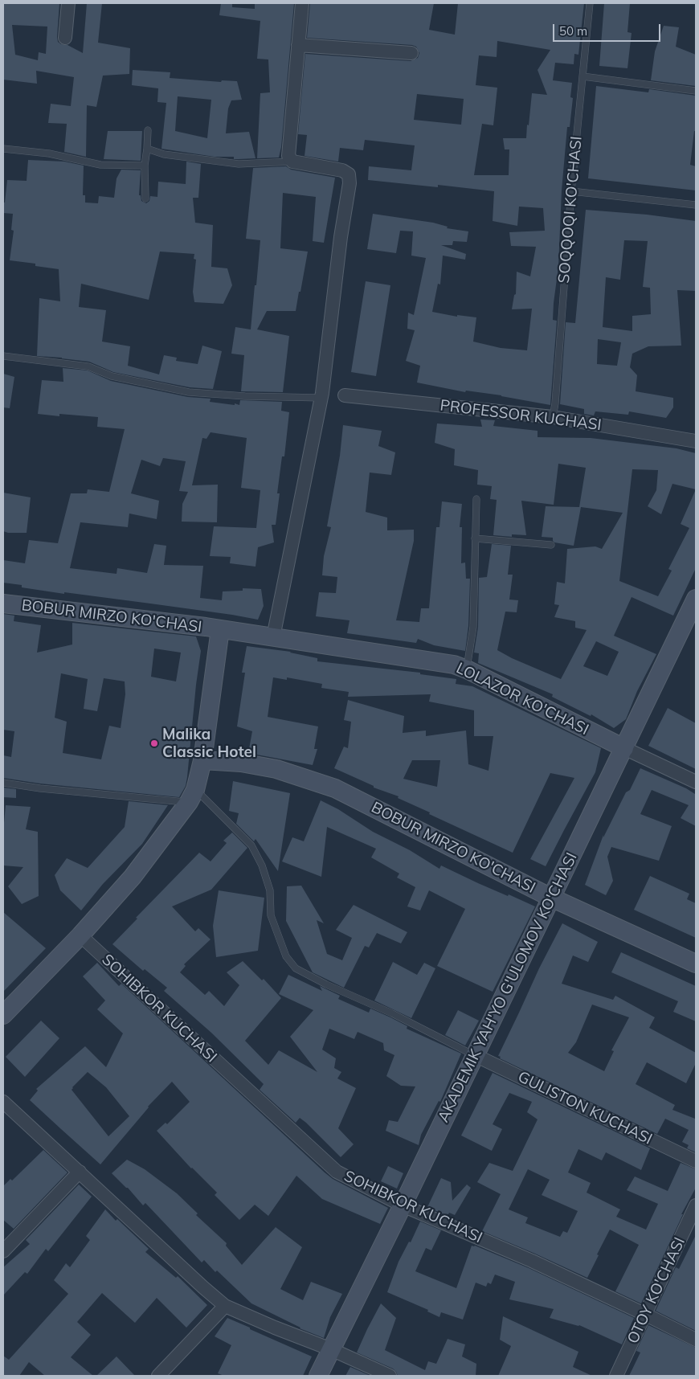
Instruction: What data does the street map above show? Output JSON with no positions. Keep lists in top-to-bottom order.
{
  "streets": {
    "street": [
      "PROFESSOR KUCHASI",
      "BOBUR MIRZO KO'CHASI",
      "LOLAZOR KO'CHASI",
      "AKADEMIK YAH'YO G'ULOMOV KO'CHASI",
      "SOHIBKOR KUCHASI",
      "GULISTON KUCHASI",
      "OTOY KO'CHASI"
    ],
    "lane": ["SOQQOQI KO'CHASI"]
  },
  "crossings": [
    ["SOQQOQI KO'CHASI", "PROFESSOR KUCHASI"],
    ["BOBUR MIRZO KO'CHASI", "LOLAZOR KO'CHASI"],
    ["BOBUR MIRZO KO'CHASI", "AKADEMIK YAH'YO G'ULOMOV KO'CHASI"],
    ["LOLAZOR KO'CHASI", "AKADEMIK YAH'YO G'ULOMOV KO'CHASI"],
    ["AKADEMIK YAH'YO G'ULOMOV KO'CHASI", "SOHIBKOR KUCHASI"],
    ["AKADEMIK YAH'YO G'ULOMOV KO'CHASI", "GULISTON KUCHASI"],
    ["SOHIBKOR KUCHASI", "OTOY KO'CHASI"]
  ],
  "places": ["Malika Classic Hotel"],
  "scale_bar": "50 m"
}
